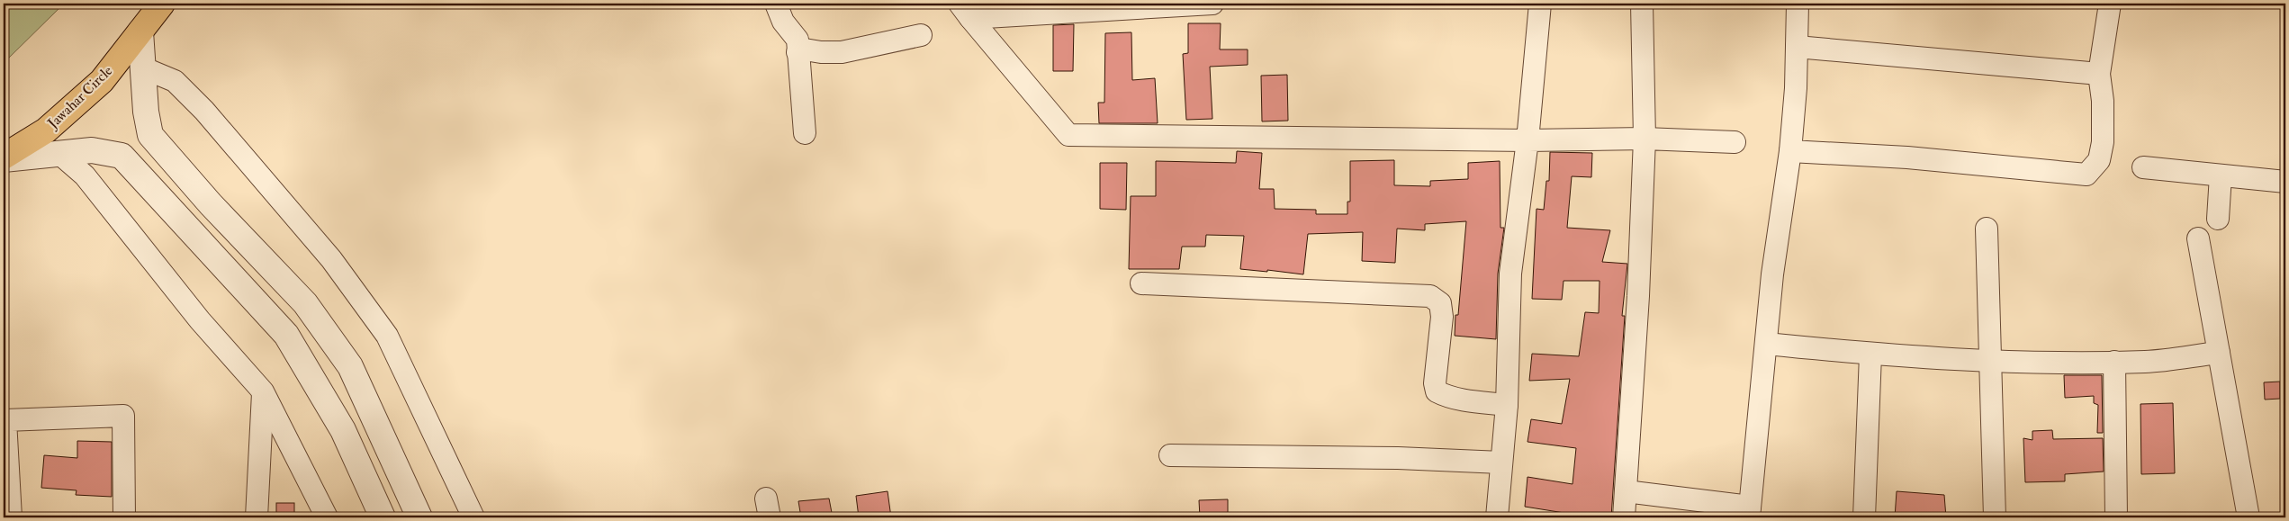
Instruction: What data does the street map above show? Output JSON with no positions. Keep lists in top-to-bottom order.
{
  "streets": {
    "main road": ["Jawahar Circle"]
  }
}
